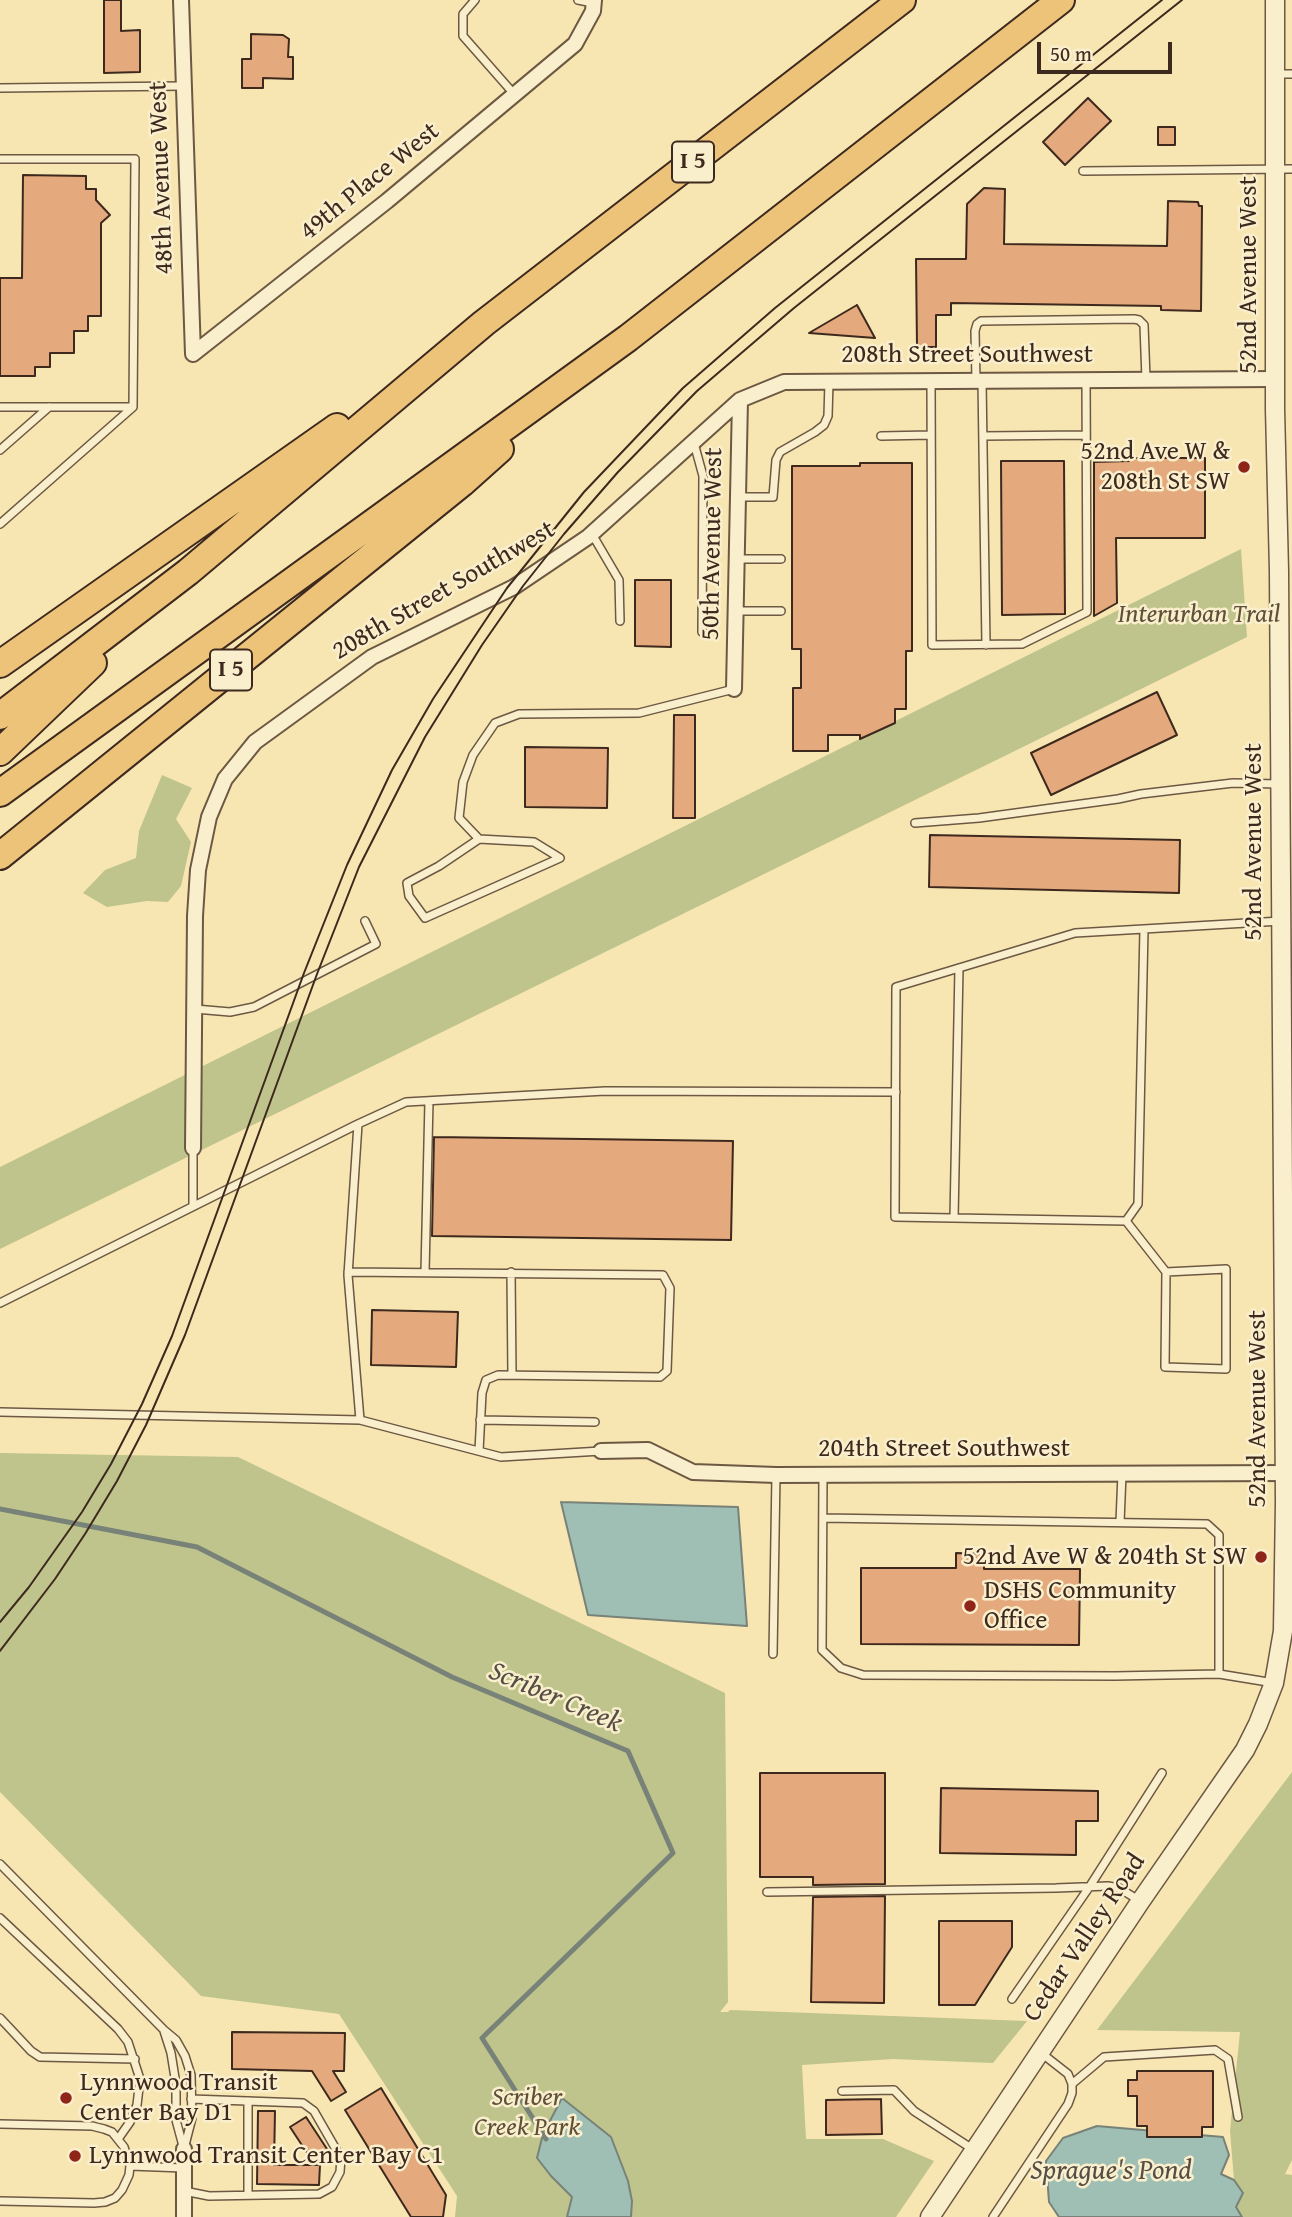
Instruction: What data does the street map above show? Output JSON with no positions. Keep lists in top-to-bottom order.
{
  "streets": {
    "highway": ["I 5"],
    "street": [
      "48th Avenue West",
      "49th Place West",
      "52nd Avenue West",
      "208th Street Southwest",
      "50th Avenue West",
      "204th Street Southwest",
      "Cedar Valley Road"
    ]
  },
  "crossings": [
    ["48th Avenue West", "49th Place West"],
    ["52nd Avenue West", "208th Street Southwest"],
    ["52nd Avenue West", "204th Street Southwest"],
    ["52nd Avenue West", "Cedar Valley Road"],
    ["208th Street Southwest", "50th Avenue West"]
  ],
  "water": ["Scriber Creek", "Sprague's Pond"],
  "parks": ["Interurban Trail", "Scriber Creek Park"],
  "places": [
    "52nd Ave W & 208th St SW",
    "52nd Ave W & 204th St SW",
    "DSHS Community Office",
    "Lynnwood Transit Center Bay D1",
    "Lynnwood Transit Center Bay C1"
  ],
  "scale_bar": "50 m"
}
